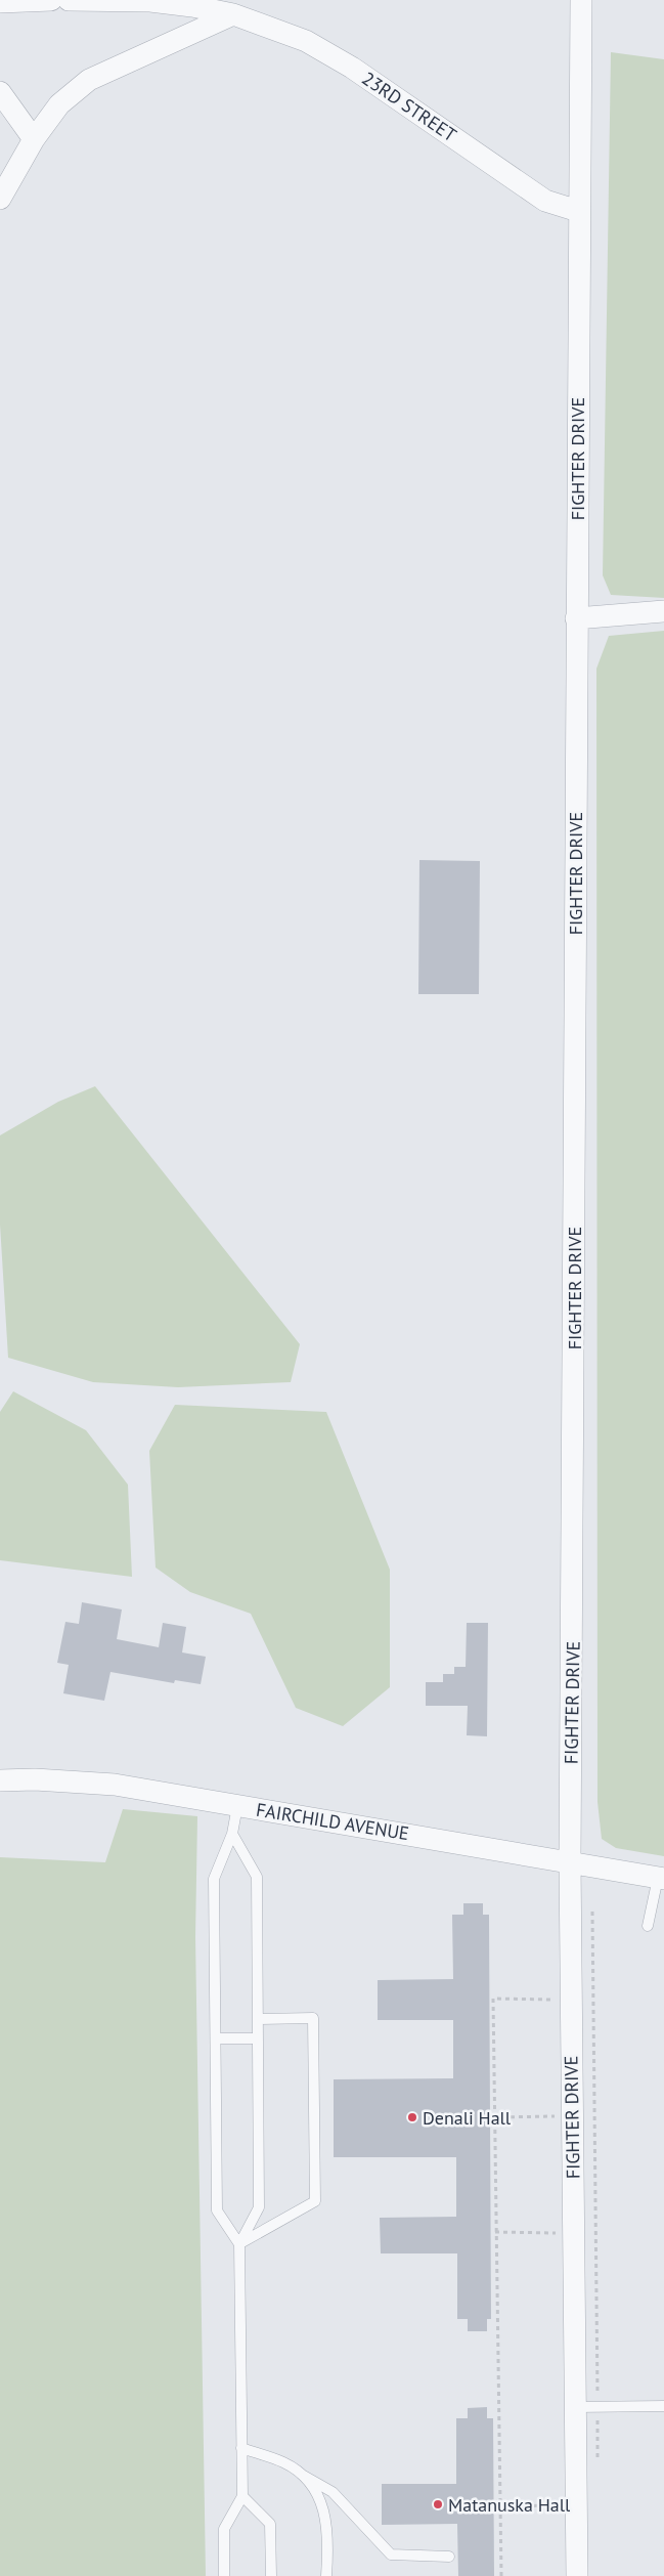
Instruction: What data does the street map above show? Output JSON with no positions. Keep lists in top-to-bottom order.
{
  "streets": {
    "street": ["23RD STREET", "FIGHTER DRIVE", "FAIRCHILD AVENUE"]
  },
  "crossings": [
    ["23RD STREET", "FIGHTER DRIVE"],
    ["FIGHTER DRIVE", "FAIRCHILD AVENUE"]
  ],
  "places": ["Denali Hall", "Matanuska Hall"]
}
